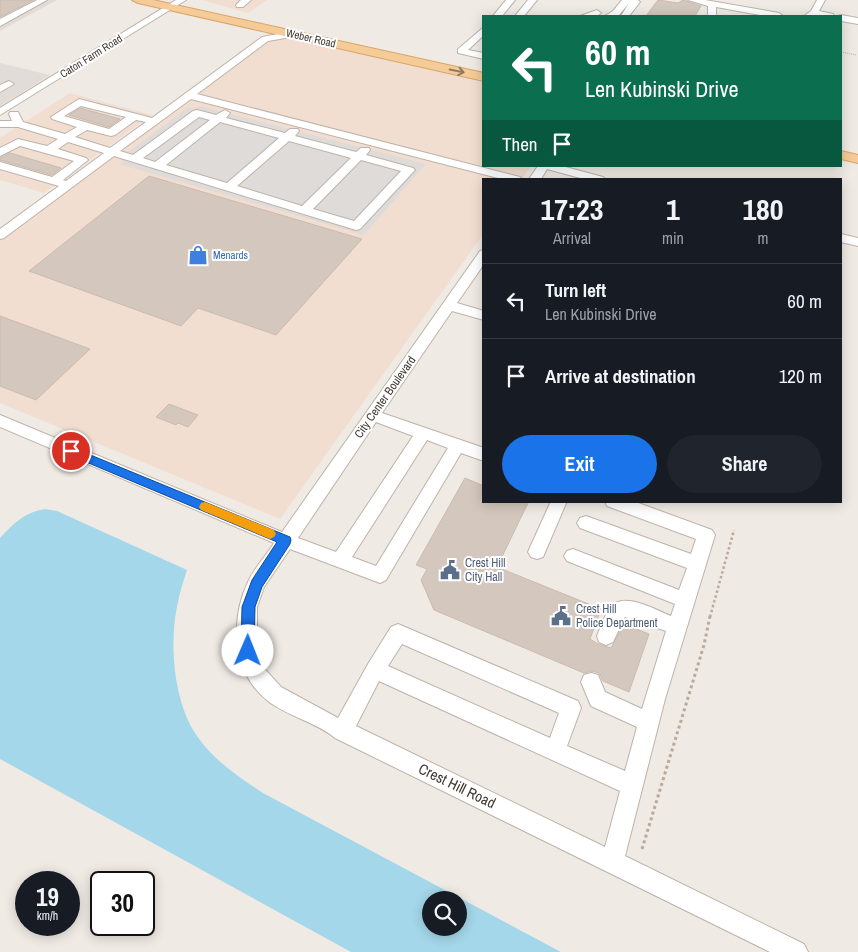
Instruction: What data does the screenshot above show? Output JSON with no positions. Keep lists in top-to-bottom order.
{
  "streets": {
    "main road": ["Weber Road"],
    "street": ["Caton Farm Road", "City Center Boulevard", "Crest Hill Road"]
  },
  "crossings": [
    ["Weber Road", "Caton Farm Road"],
    ["City Center Boulevard", "Crest Hill Road"]
  ],
  "places": {
    "shop": ["Menards"],
    "public building": ["Crest Hill City Hall", "Crest Hill Police Department"]
  },
  "page": {
    "turn": ["60 m", "Len Kubinski Drive"],
    "then": "Then",
    "eta": [
      "17:23",
      "Arrival",
      "1",
      "min",
      "180",
      "m"
    ],
    "list": [
      {
        "name": "Turn left",
        "note": "Len Kubinski Drive",
        "value": "60 m"
      },
      {
        "name": "Arrive at destination",
        "value": "120 m"
      }
    ],
    "buttons": ["Exit", "Share"],
    "speed": "19 km/h",
    "limit": "30"
  }
}
